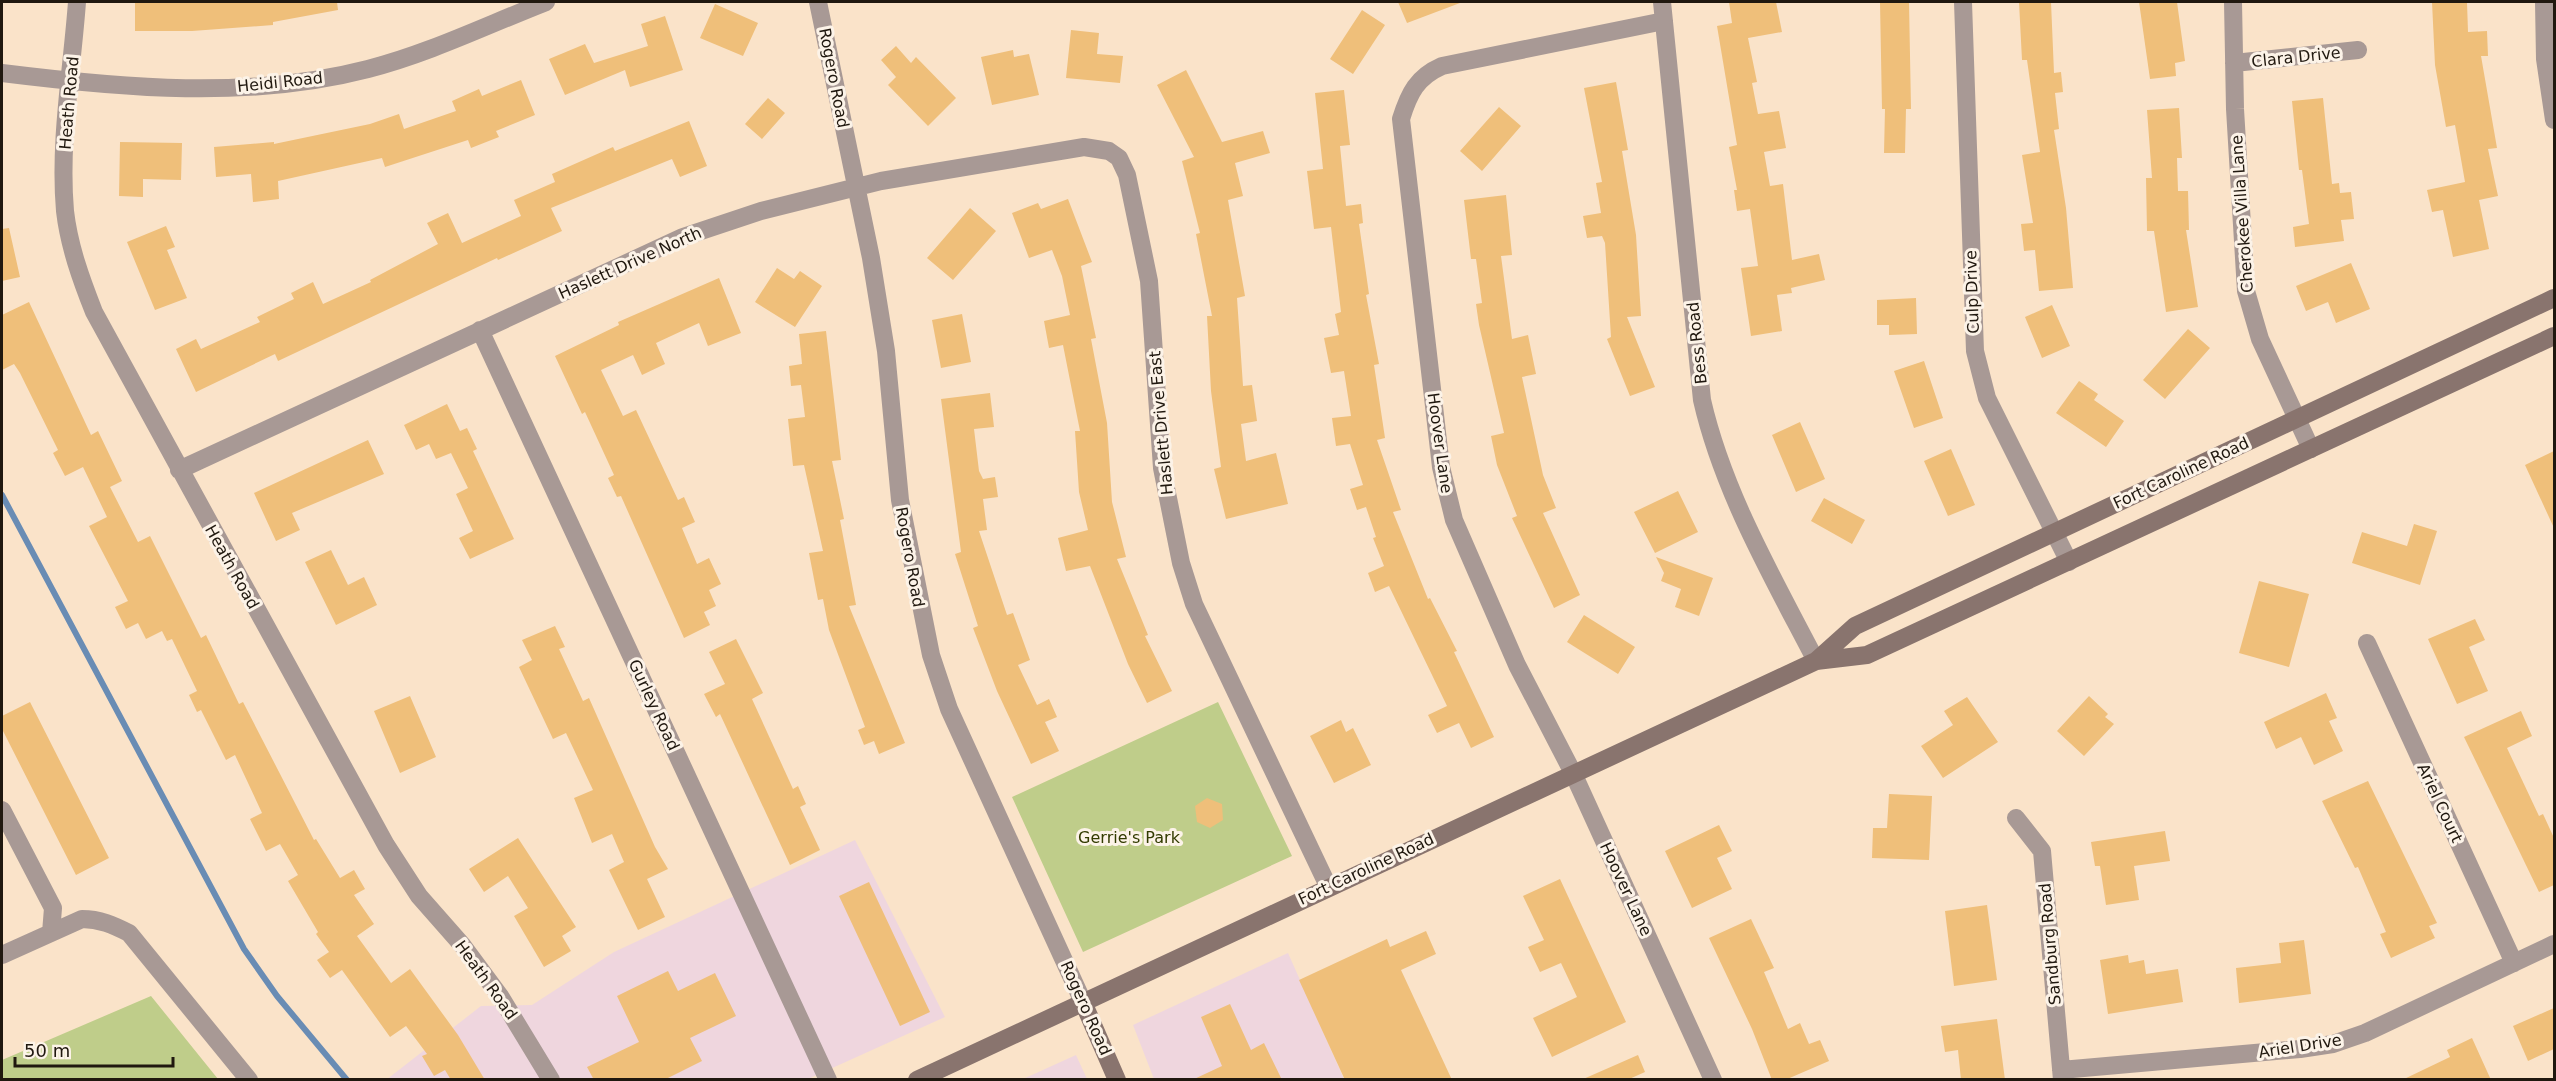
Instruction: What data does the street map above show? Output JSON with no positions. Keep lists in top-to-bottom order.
{
  "streets": {
    "street": [
      "Clara Drive",
      "Rogero Road",
      "Heidi Road",
      "Heath Road",
      "Cherokee Villa Lane",
      "Haslett Drive North",
      "Culp Drive",
      "Bess Road",
      "Haslett Drive East",
      "Hoover Lane",
      "Fort Caroline Road",
      "Gurley Road",
      "Ariel Court",
      "Sandburg Road",
      "Ariel Drive"
    ]
  },
  "crossings": [
    ["Clara Drive", "Cherokee Villa Lane"],
    ["Rogero Road", "Haslett Drive North"],
    ["Rogero Road", "Fort Caroline Road"],
    ["Heidi Road", "Heath Road"],
    ["Heath Road", "Haslett Drive North"],
    ["Cherokee Villa Lane", "Fort Caroline Road"],
    ["Haslett Drive North", "Haslett Drive East"],
    ["Haslett Drive North", "Gurley Road"],
    ["Culp Drive", "Fort Caroline Road"],
    ["Bess Road", "Hoover Lane"],
    ["Bess Road", "Fort Caroline Road"],
    ["Haslett Drive East", "Fort Caroline Road"],
    ["Hoover Lane", "Fort Caroline Road"],
    ["Ariel Court", "Ariel Drive"],
    ["Sandburg Road", "Ariel Drive"]
  ],
  "parks": ["Gerrie's Park"],
  "scale_bar": "50 m"
}
